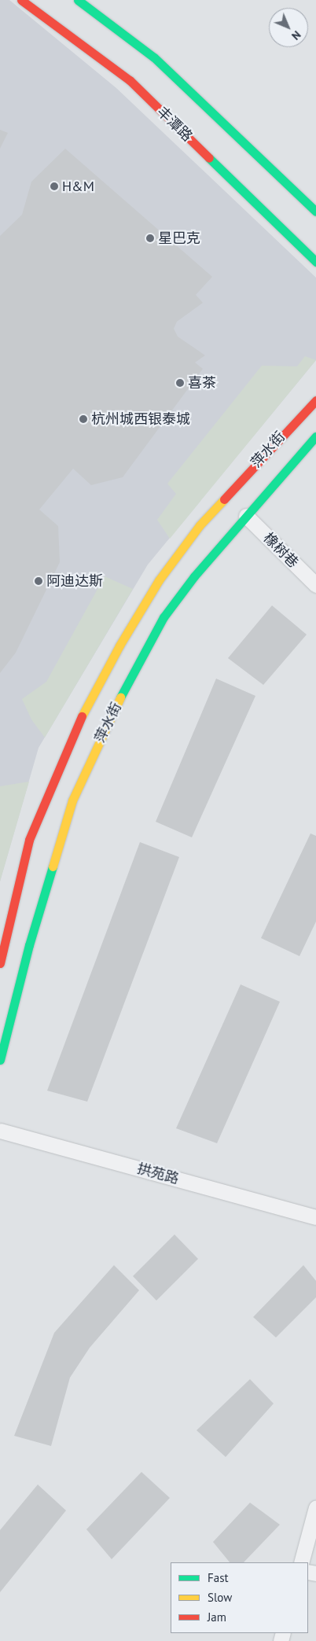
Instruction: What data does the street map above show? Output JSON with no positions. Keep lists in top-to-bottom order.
{
  "streets": {
    "main road": ["丰潭路", "萍水街"],
    "street": ["橡树巷", "拱苑路"]
  },
  "crossings": [
    ["萍水街", "橡树巷"]
  ],
  "places": [
    "H&M",
    "星巴克",
    "喜茶",
    "杭州城西银泰城",
    "阿迪达斯"
  ],
  "legend": ["Fast", "Slow", "Jam"],
  "north": "bottom right"
}
